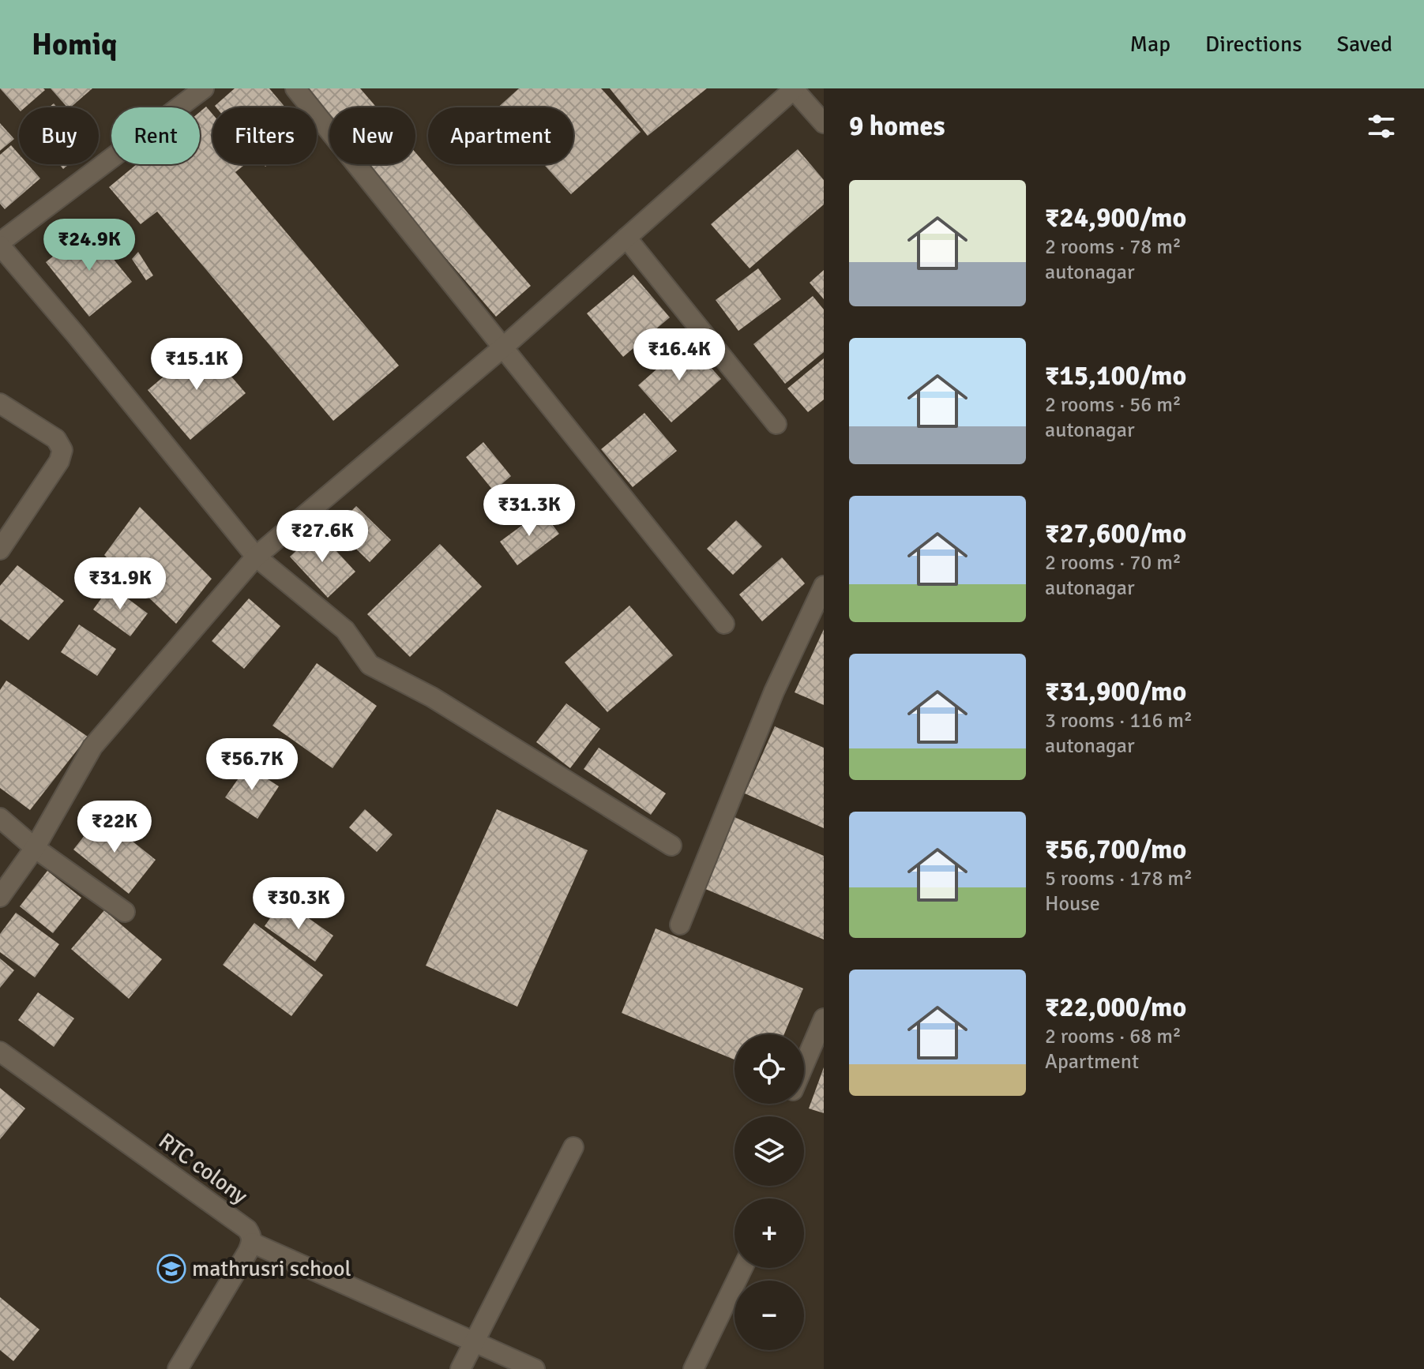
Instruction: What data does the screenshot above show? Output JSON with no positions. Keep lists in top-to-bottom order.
{
  "streets": {
    "street": ["RTC colony"]
  },
  "places": {
    "school or university": ["mathrusri school"]
  },
  "page": {
    "header": "Homiq",
    "nav": ["Map", "Directions", "Saved"],
    "heading": "9 homes",
    "chip": [
      "Buy",
      "Rent",
      "Filters",
      "New",
      "Apartment"
    ],
    "list": [
      {
        "name": "₹24,900/mo",
        "note": "2 rooms · 78 m² · autonagar"
      },
      {
        "name": "₹15,100/mo",
        "note": "2 rooms · 56 m² · autonagar"
      },
      {
        "name": "₹27,600/mo",
        "note": "2 rooms · 70 m² · autonagar"
      },
      {
        "name": "₹31,900/mo",
        "note": "3 rooms · 116 m² · autonagar"
      },
      {
        "name": "₹56,700/mo",
        "note": "5 rooms · 178 m² · House"
      },
      {
        "name": "₹22,000/mo",
        "note": "2 rooms · 68 m² · Apartment"
      }
    ],
    "price": [
      "₹24.9K",
      "₹16.4K",
      "₹15.1K",
      "₹31.3K",
      "₹27.6K",
      "₹31.9K",
      "₹56.7K",
      "₹22K",
      "₹30.3K"
    ],
    "map_buttons": ["+", "−"]
  }
}
